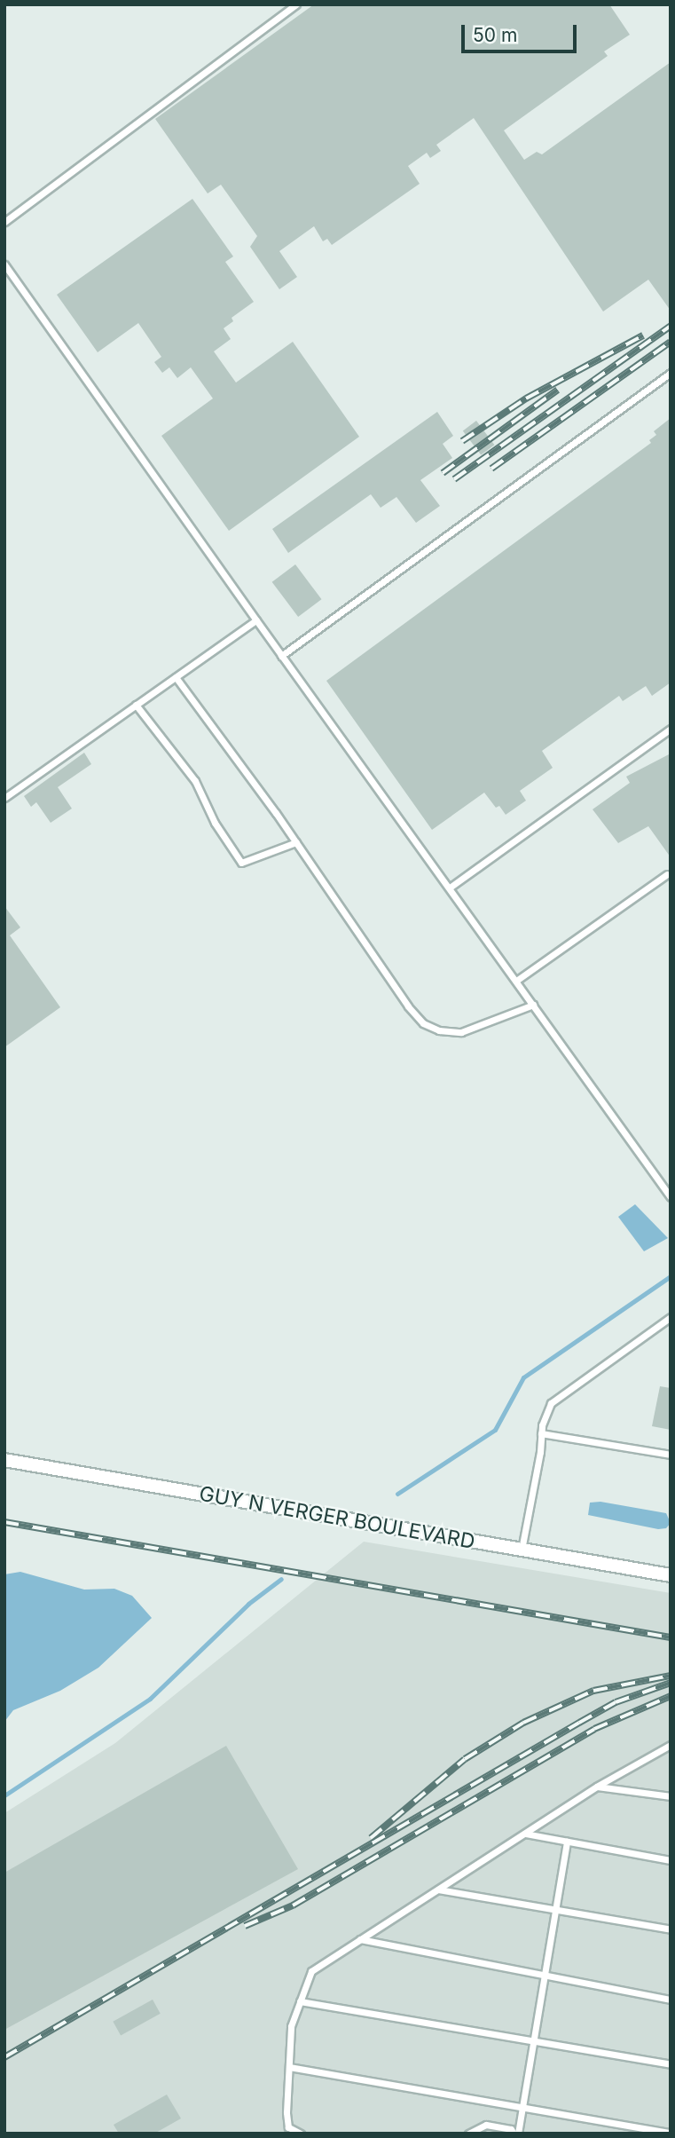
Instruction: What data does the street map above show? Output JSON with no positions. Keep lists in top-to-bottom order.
{
  "streets": {
    "street": ["GUY N VERGER BOULEVARD"]
  },
  "scale_bar": "50 m"
}
